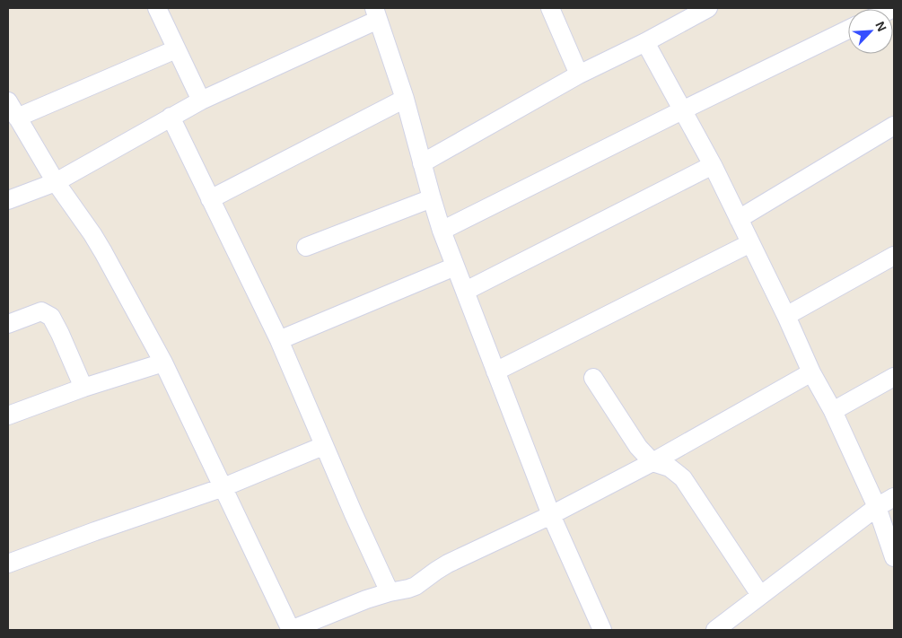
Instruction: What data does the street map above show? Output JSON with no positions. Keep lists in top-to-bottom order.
{
  "north": "top right"
}
